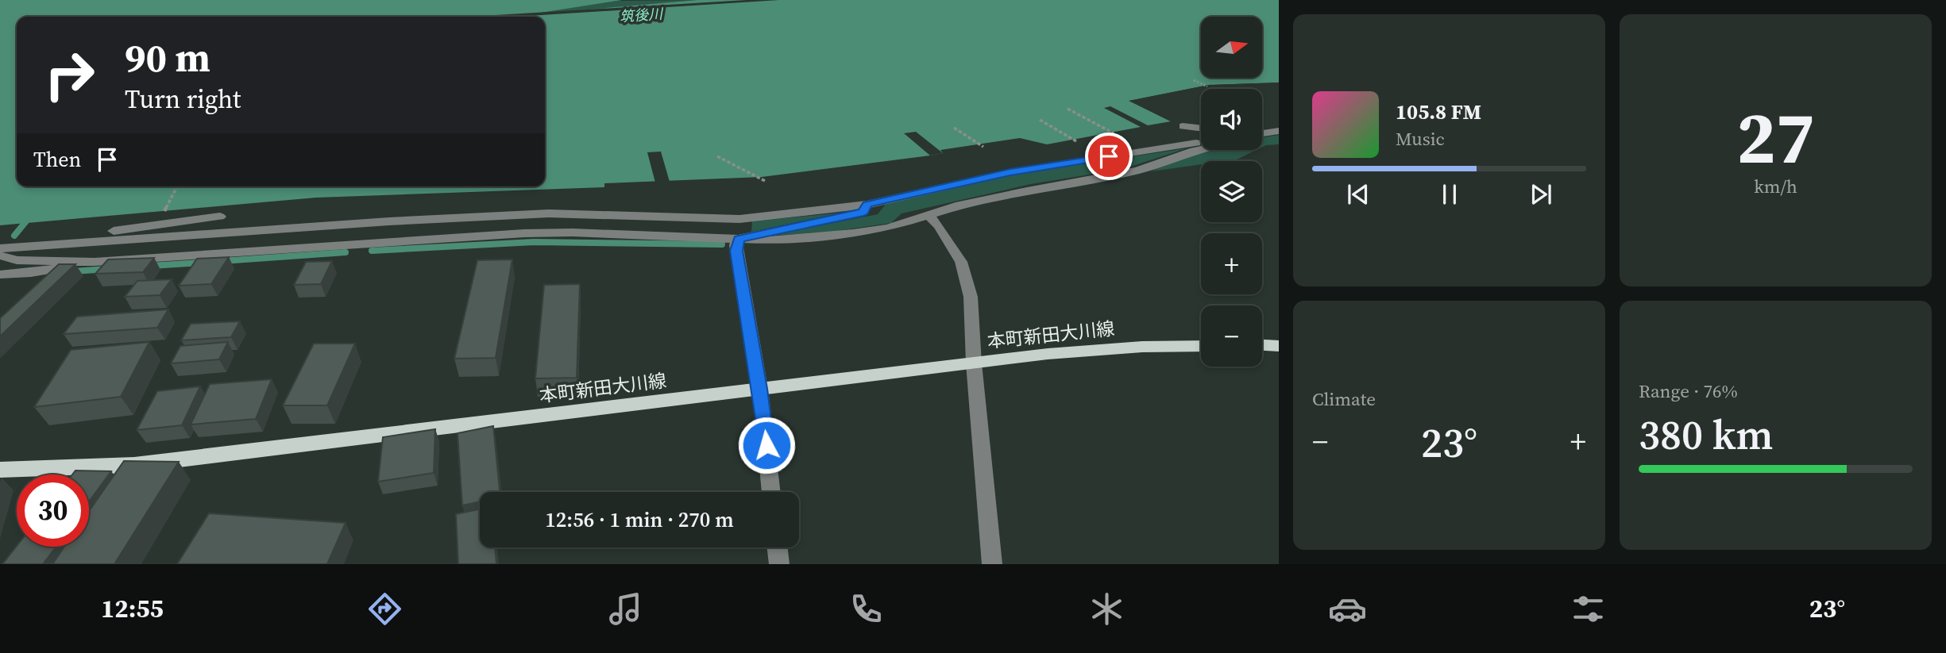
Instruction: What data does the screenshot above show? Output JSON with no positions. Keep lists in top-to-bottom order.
{
  "streets": {
    "main road": ["本町新田大川線"]
  },
  "water": ["筑後川"],
  "north": "right",
  "page": {
    "tile": [
      ["27", "km/h"],
      "Climate",
      ["Range · 76%", "380 km"]
    ],
    "map_buttons": ["+", "−"],
    "turn": ["90 m", "Turn right"],
    "song": ["105.8 FM", "Music"],
    "then": "Then",
    "heat": ["−", "23°", "+"],
    "limit": "30",
    "trip": "12:56 · 1 min · 270 m",
    "tabs": ["12:55", "23°"]
  }
}
